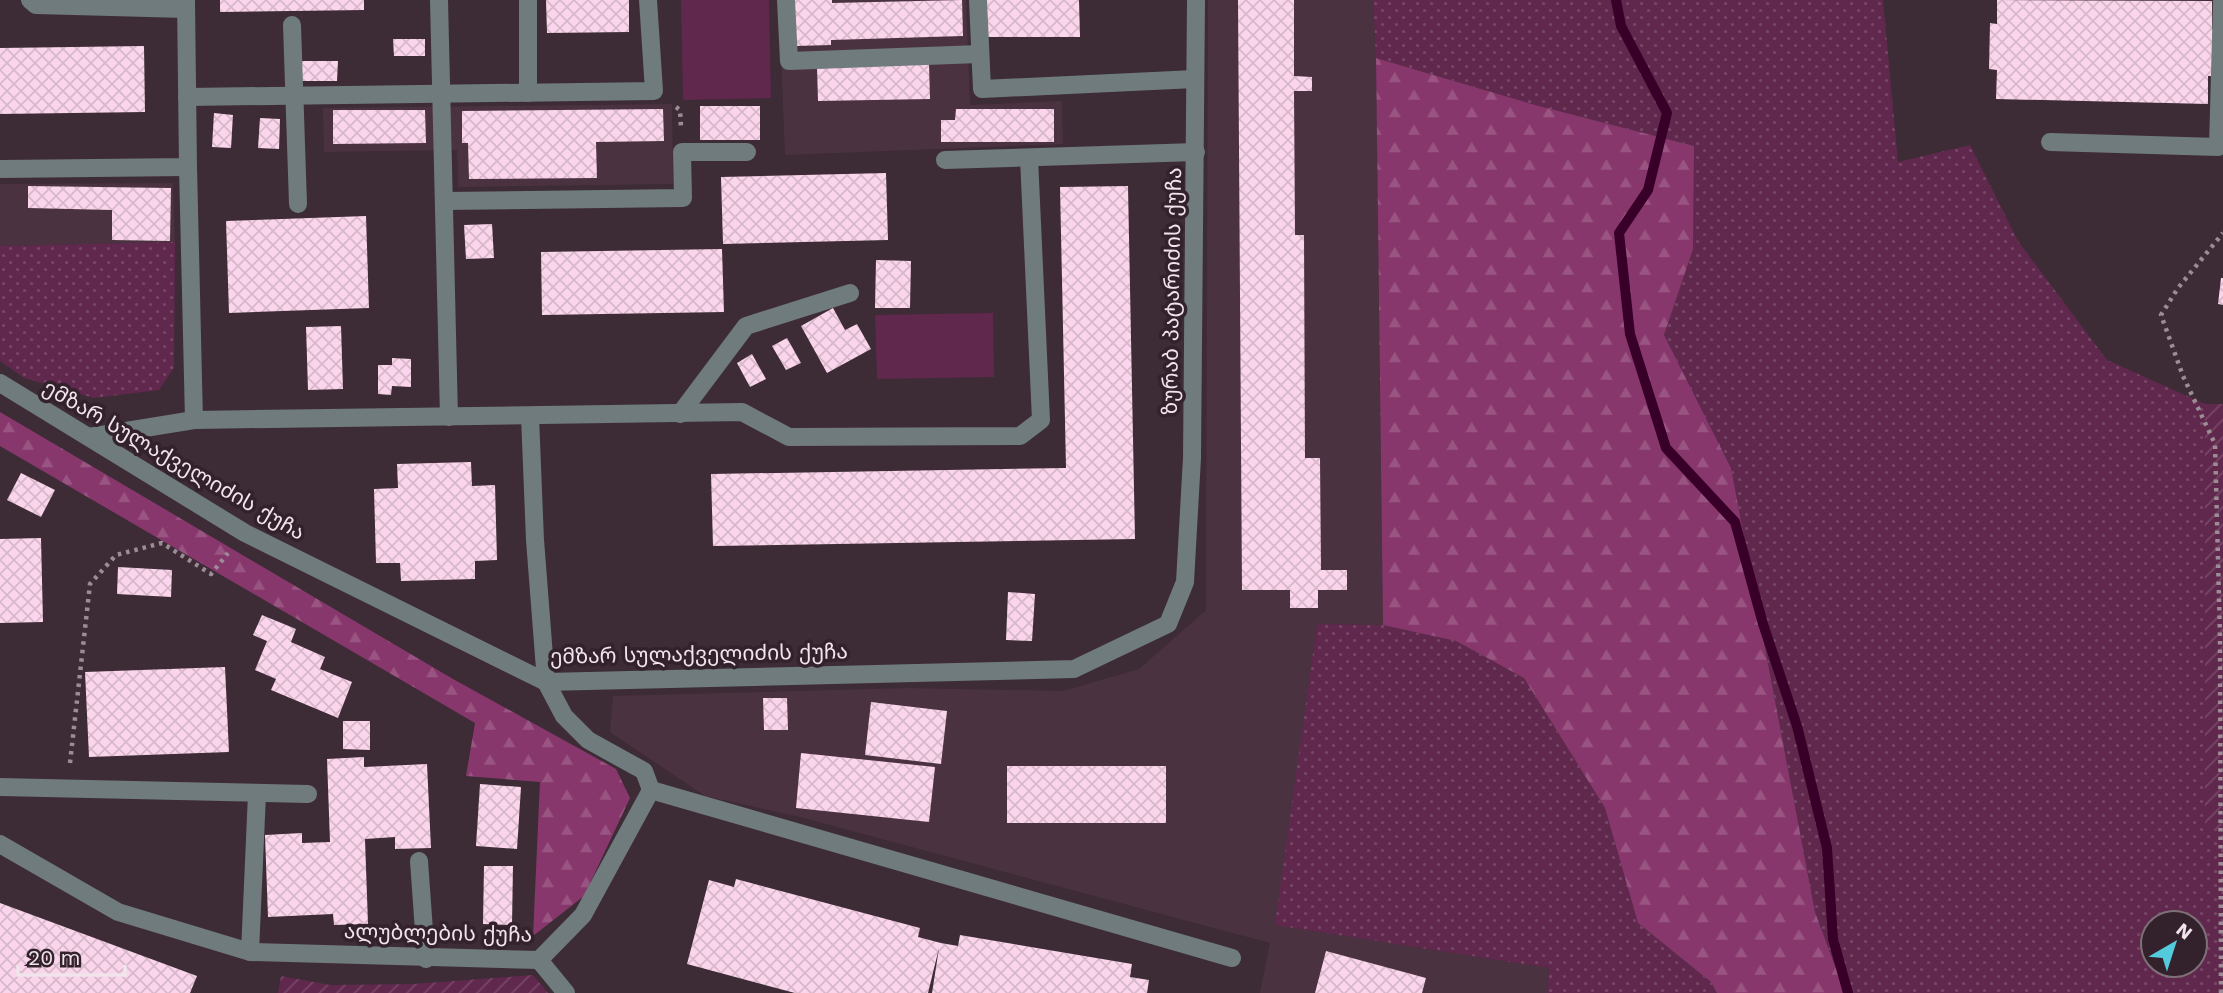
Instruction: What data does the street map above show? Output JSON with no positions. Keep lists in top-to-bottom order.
{
  "streets": {
    "street": ["ზურაბ პატარიძის ქუჩა", "ემზარ სულაქველიძის ქუჩა", "ალუბლების ქუჩა"]
  },
  "crossings": [
    ["ზურაბ პატარიძის ქუჩა", "ემზარ სულაქველიძის ქუჩა"]
  ],
  "scale_bar": "20 m",
  "north": "top right"
}
